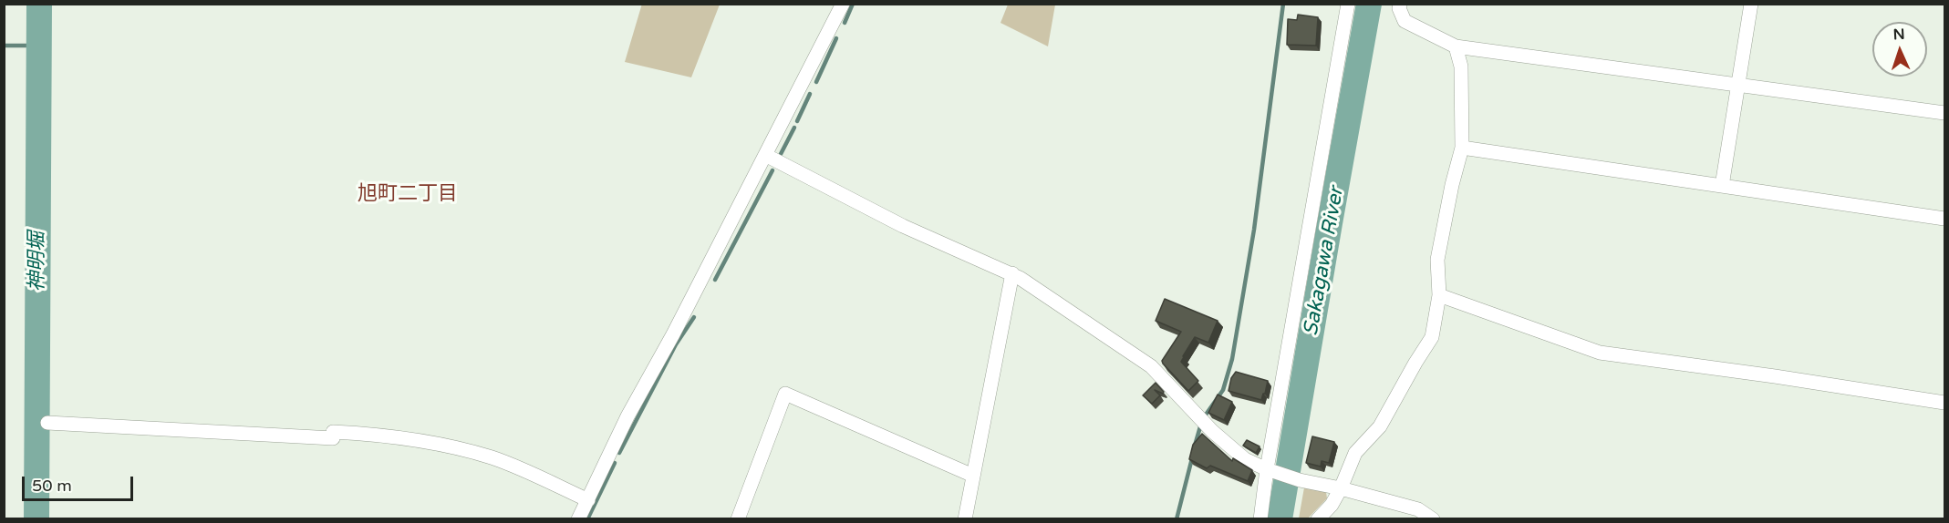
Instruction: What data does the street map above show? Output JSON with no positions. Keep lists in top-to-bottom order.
{
  "districts": ["旭町二丁目"],
  "water": ["神明堀", "Sakagawa River"],
  "scale_bar": "50 m",
  "north": "top"
}
